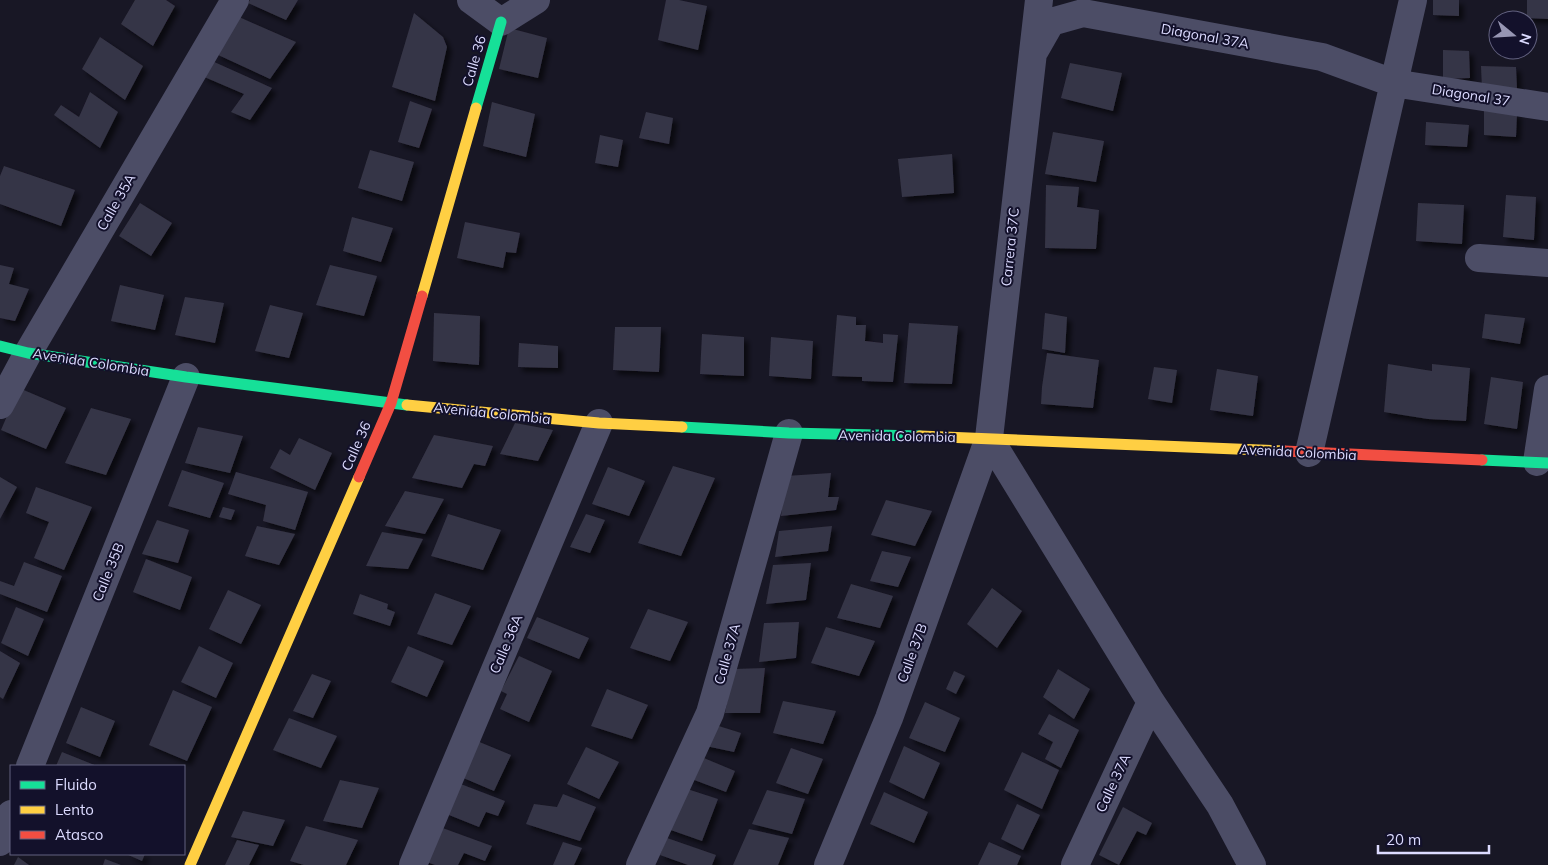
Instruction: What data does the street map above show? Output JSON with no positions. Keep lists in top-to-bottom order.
{
  "streets": {
    "street": [
      "Diagonal 37A",
      "Calle 36",
      "Diagonal 37",
      "Calle 35A",
      "Carrera 37C",
      "Avenida Colombia",
      "Calle 35B",
      "Calle 36A",
      "Calle 37B",
      "Calle 37A"
    ]
  },
  "crossings": [
    ["Diagonal 37A", "Diagonal 37"],
    ["Diagonal 37A", "Carrera 37C"],
    ["Calle 36", "Avenida Colombia"],
    ["Calle 35A", "Avenida Colombia"],
    ["Carrera 37C", "Avenida Colombia"],
    ["Carrera 37C", "Calle 37B"],
    ["Avenida Colombia", "Calle 35B"],
    ["Avenida Colombia", "Calle 36A"],
    ["Avenida Colombia", "Calle 37B"],
    ["Avenida Colombia", "Calle 37A"]
  ],
  "legend": ["Fluido", "Lento", "Atasco"],
  "scale_bar": "20 m",
  "north": "right"
}
